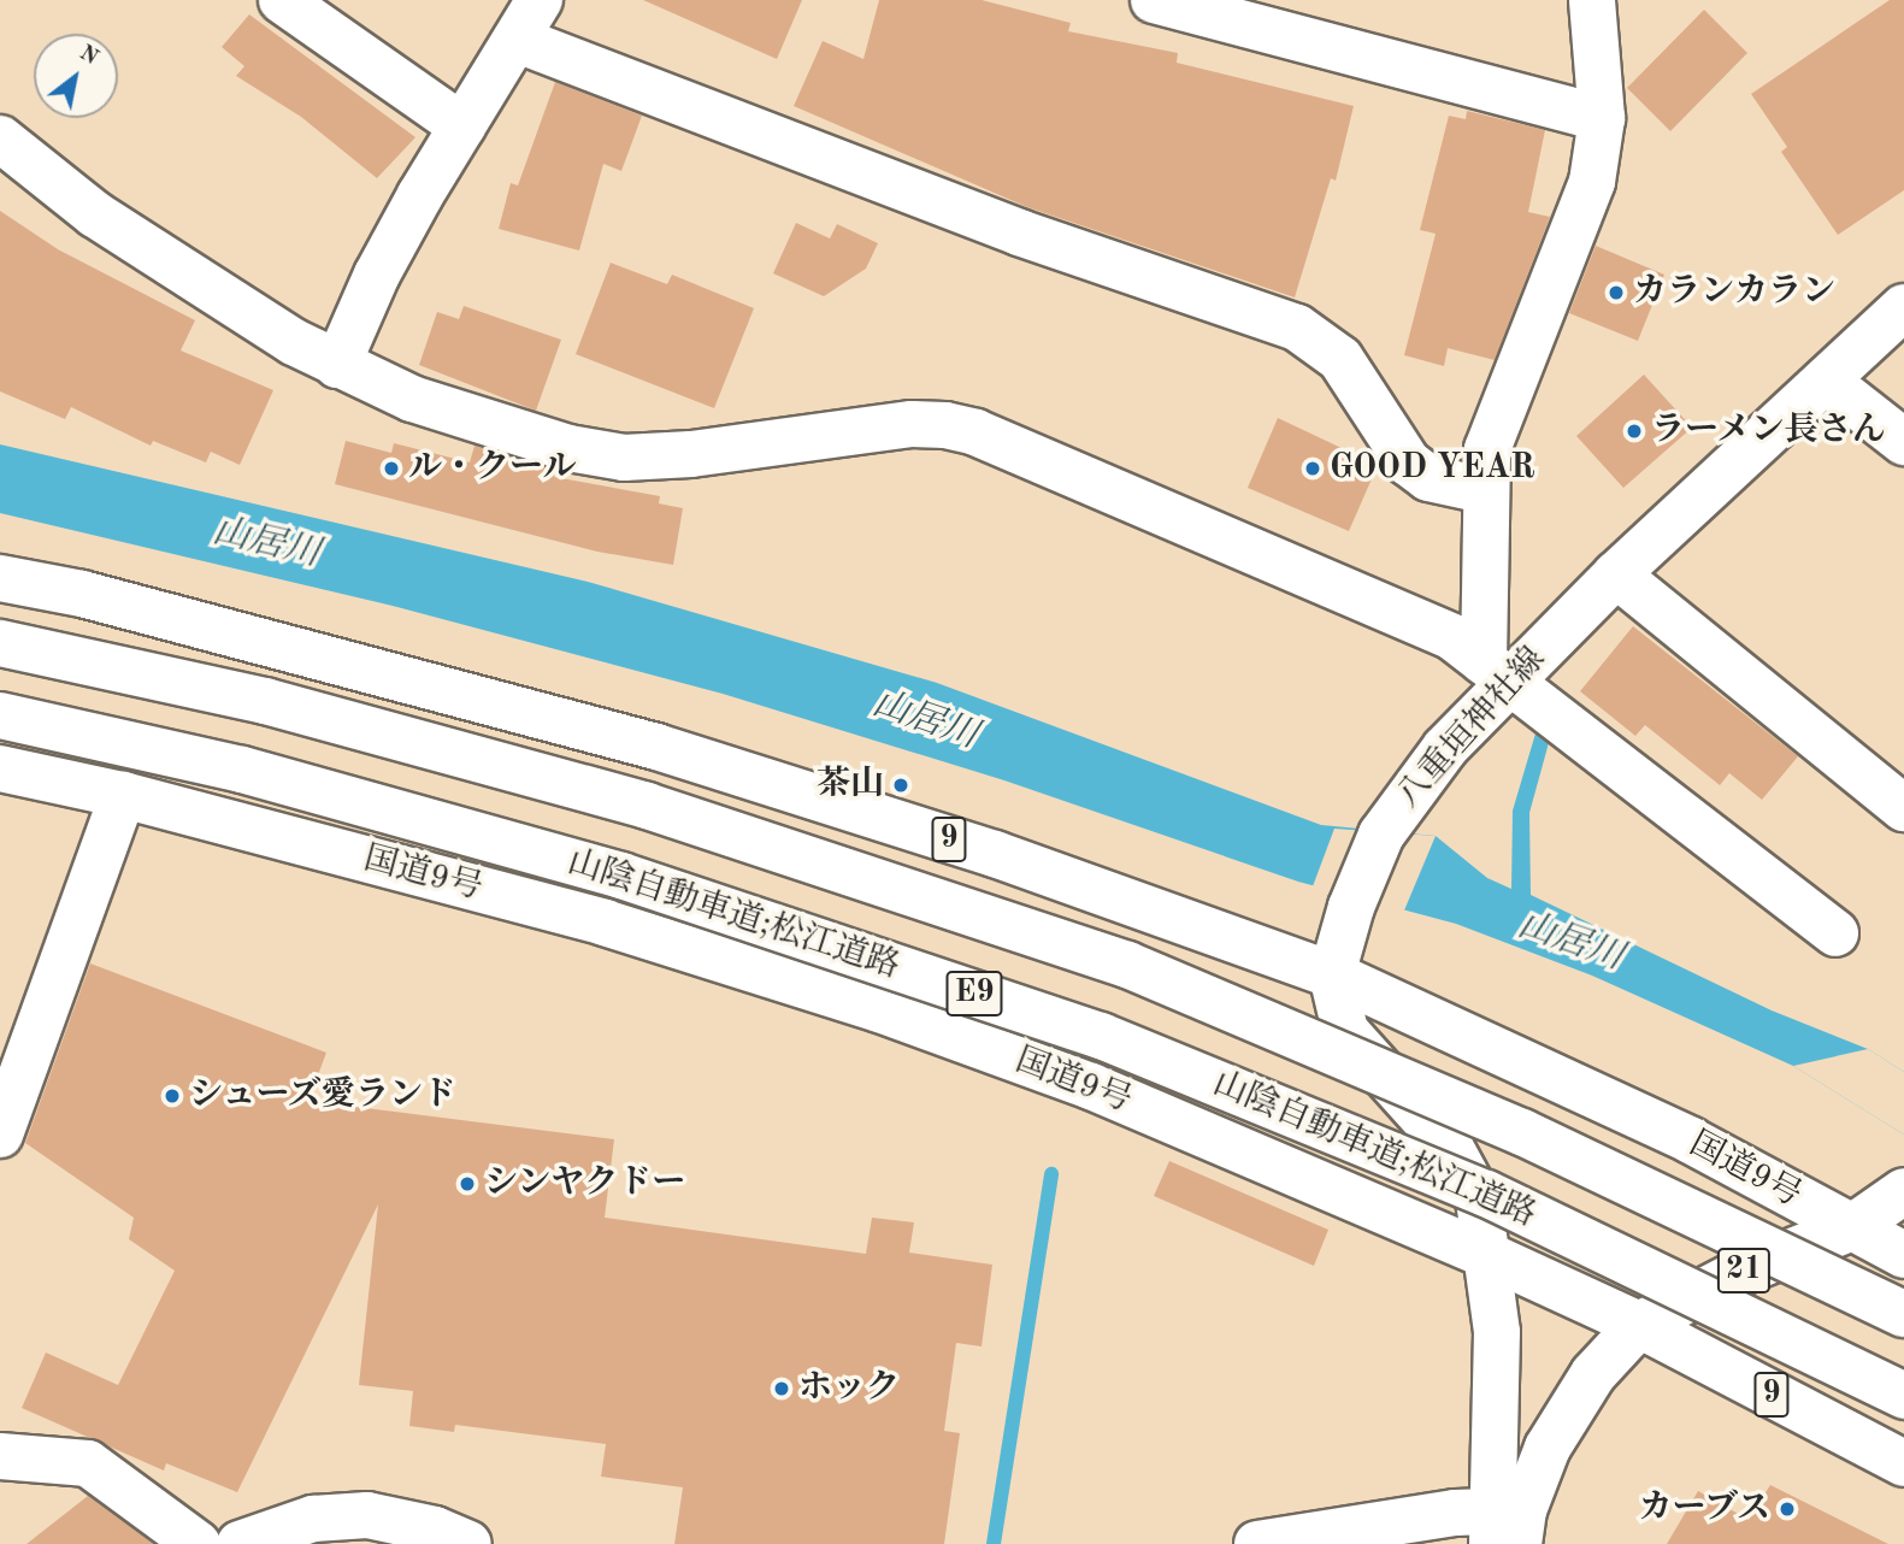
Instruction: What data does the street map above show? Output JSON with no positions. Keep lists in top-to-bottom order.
{
  "streets": {
    "main road": [
      "八重垣神社線",
      "9",
      "国道9号",
      "山陰自動車道;松江道路",
      "E9",
      "21"
    ]
  },
  "crossings": [
    ["八重垣神社線", "国道9号"],
    ["国道9号", "21"]
  ],
  "water": ["山居川"],
  "places": [
    "カランカラン",
    "ラーメン長さん",
    "ル・クール",
    "GOOD YEAR",
    "茶山",
    "シューズ愛ランド",
    "シンヤクドー",
    "ホック",
    "カーブス"
  ],
  "north": "top right"
}
